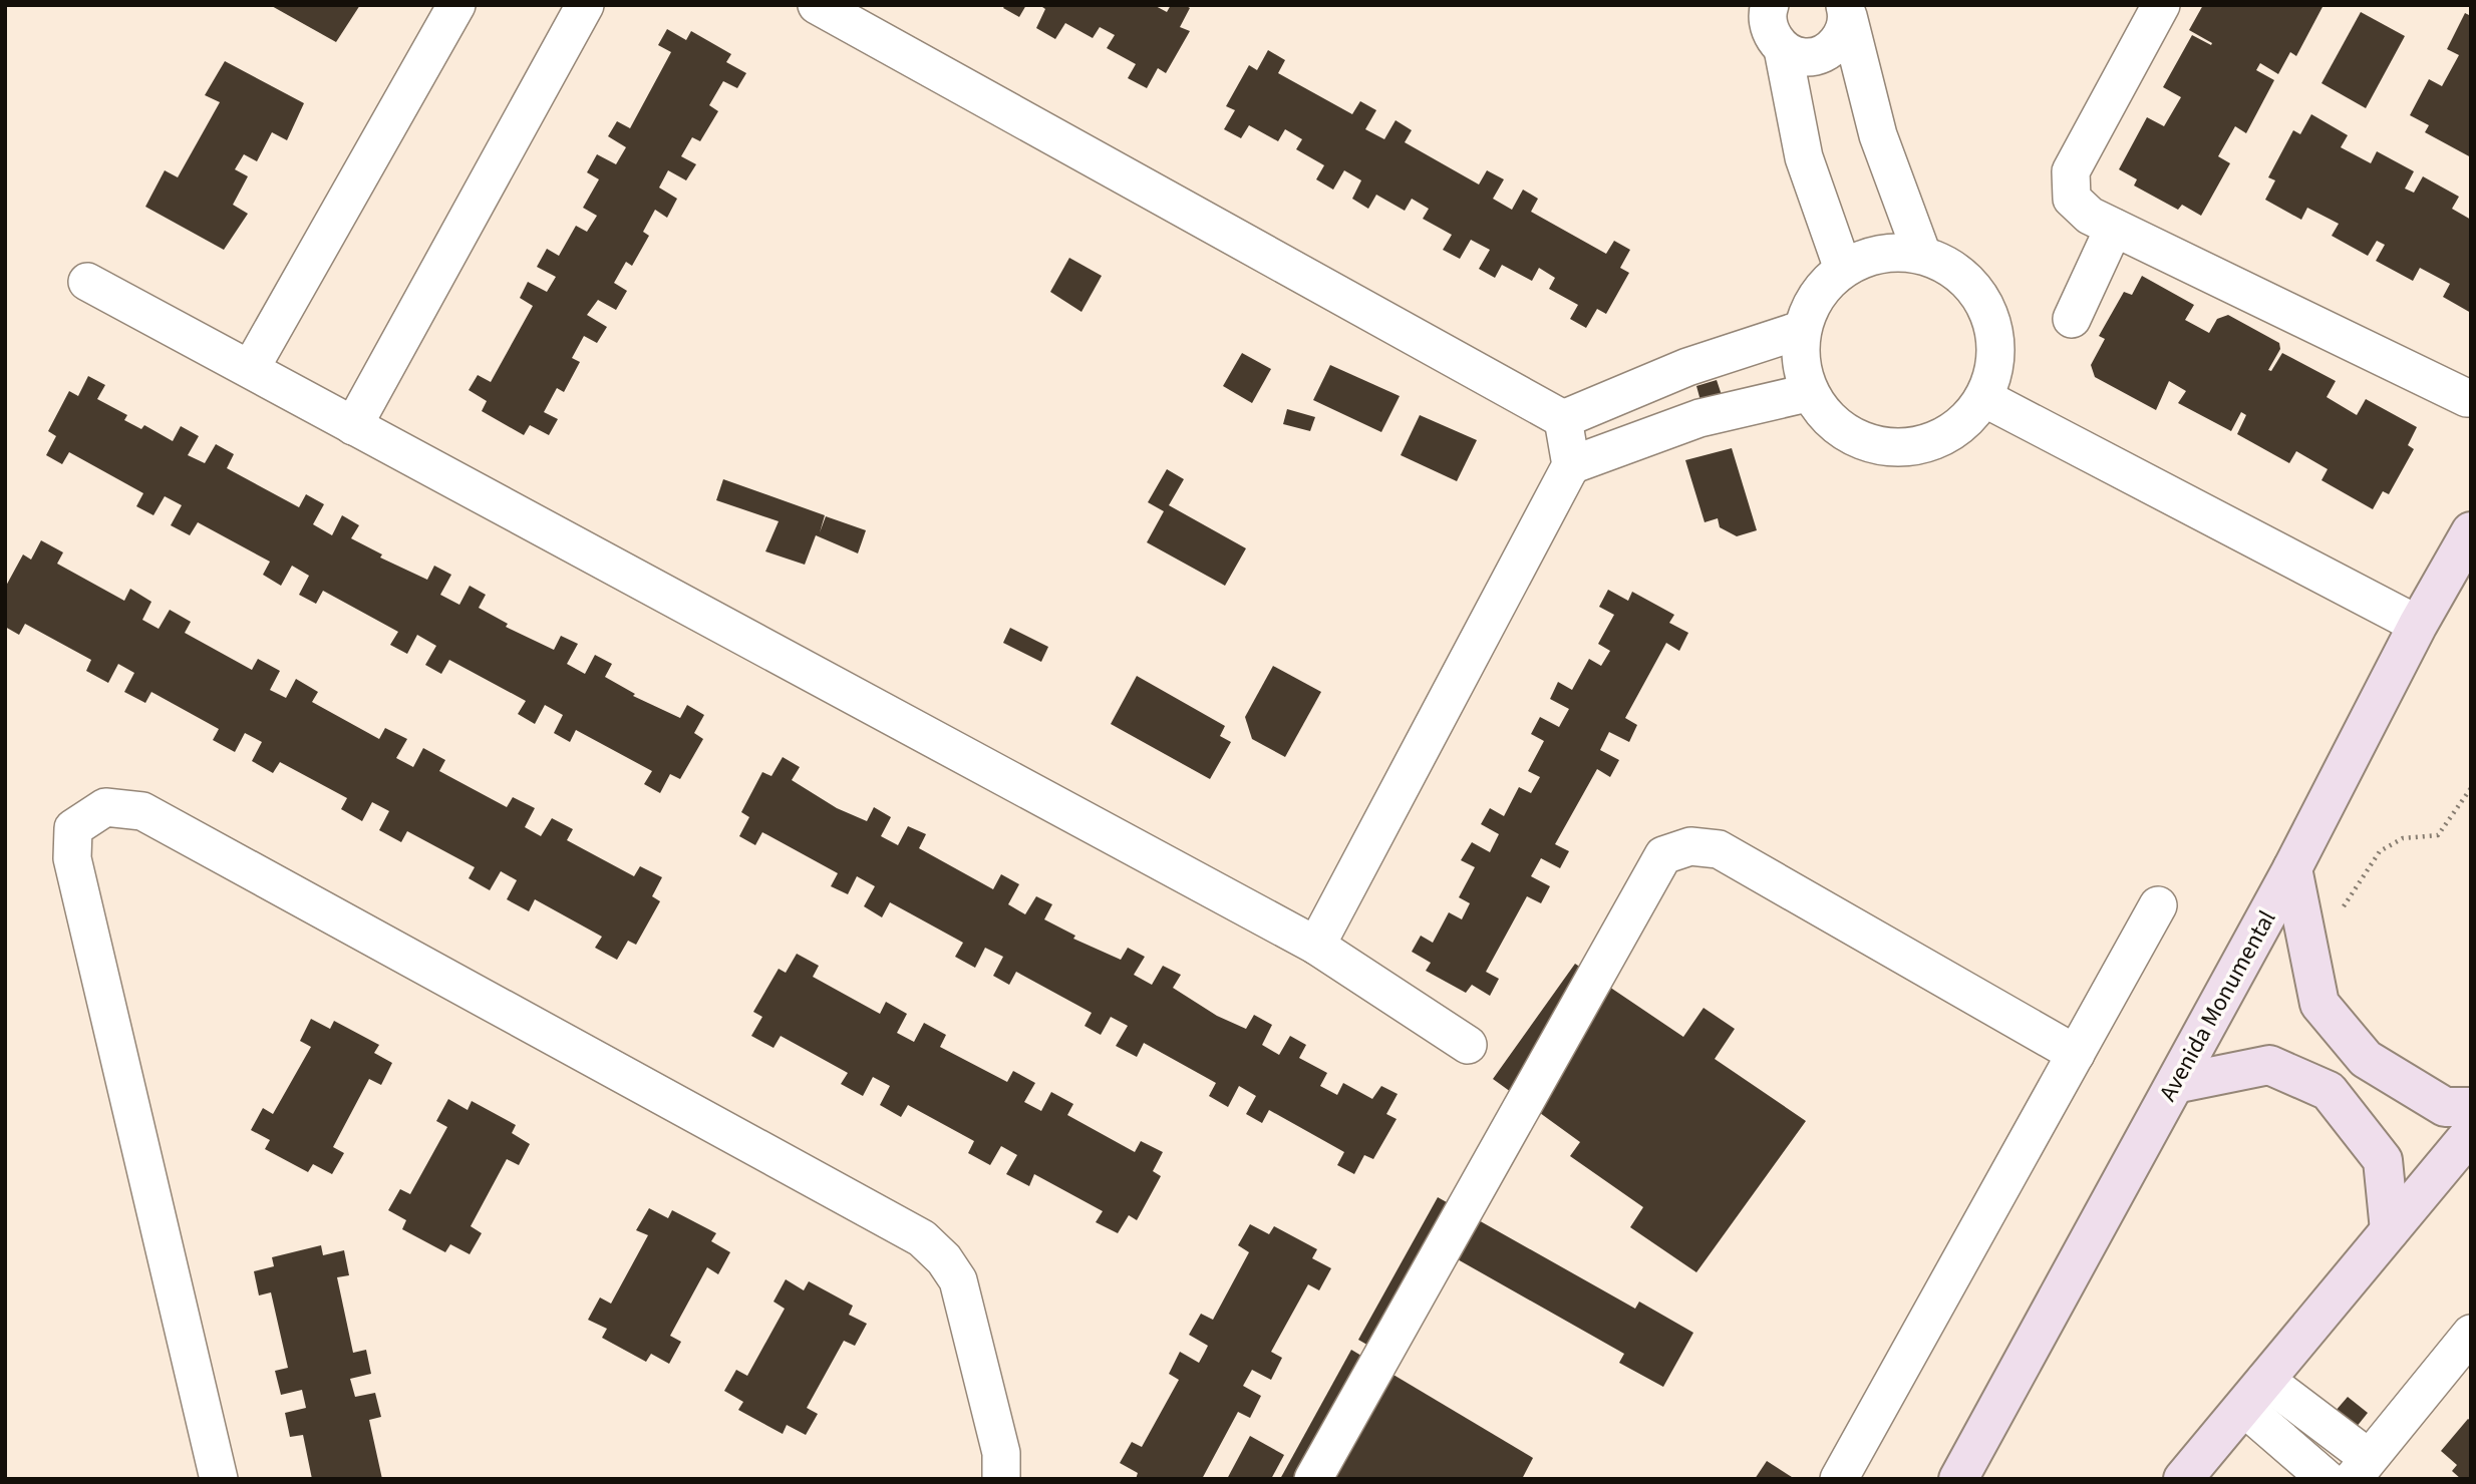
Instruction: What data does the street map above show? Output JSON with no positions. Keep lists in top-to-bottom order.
{
  "streets": {
    "street": ["Avenida Monumental"]
  }
}
